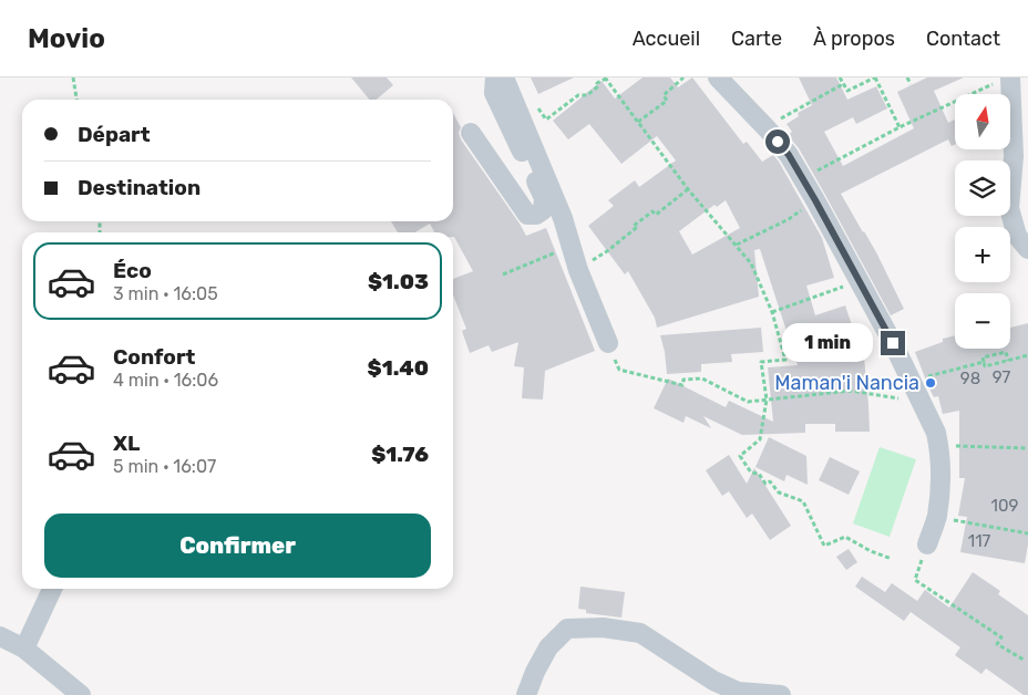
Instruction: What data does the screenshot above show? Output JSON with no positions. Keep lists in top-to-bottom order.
{
  "places": ["Maman'i Nancia"],
  "house_numbers": [
    "97",
    "98",
    "109",
    "117"
  ],
  "north": "top",
  "page": {
    "header": "Movio",
    "nav": [
      "Accueil",
      "Carte",
      "À propos",
      "Contact"
    ],
    "map_buttons": ["+", "−"],
    "banner": ["Départ", "Destination"],
    "list": [
      {
        "name": "Éco",
        "note": "3 min · 16:05",
        "value": "$1.03"
      },
      {
        "name": "Confort",
        "note": "4 min · 16:06",
        "value": "$1.40"
      },
      {
        "name": "XL",
        "note": "5 min · 16:07",
        "value": "$1.76"
      }
    ],
    "bubble": "1 min",
    "buttons": "Confirmer"
  }
}
